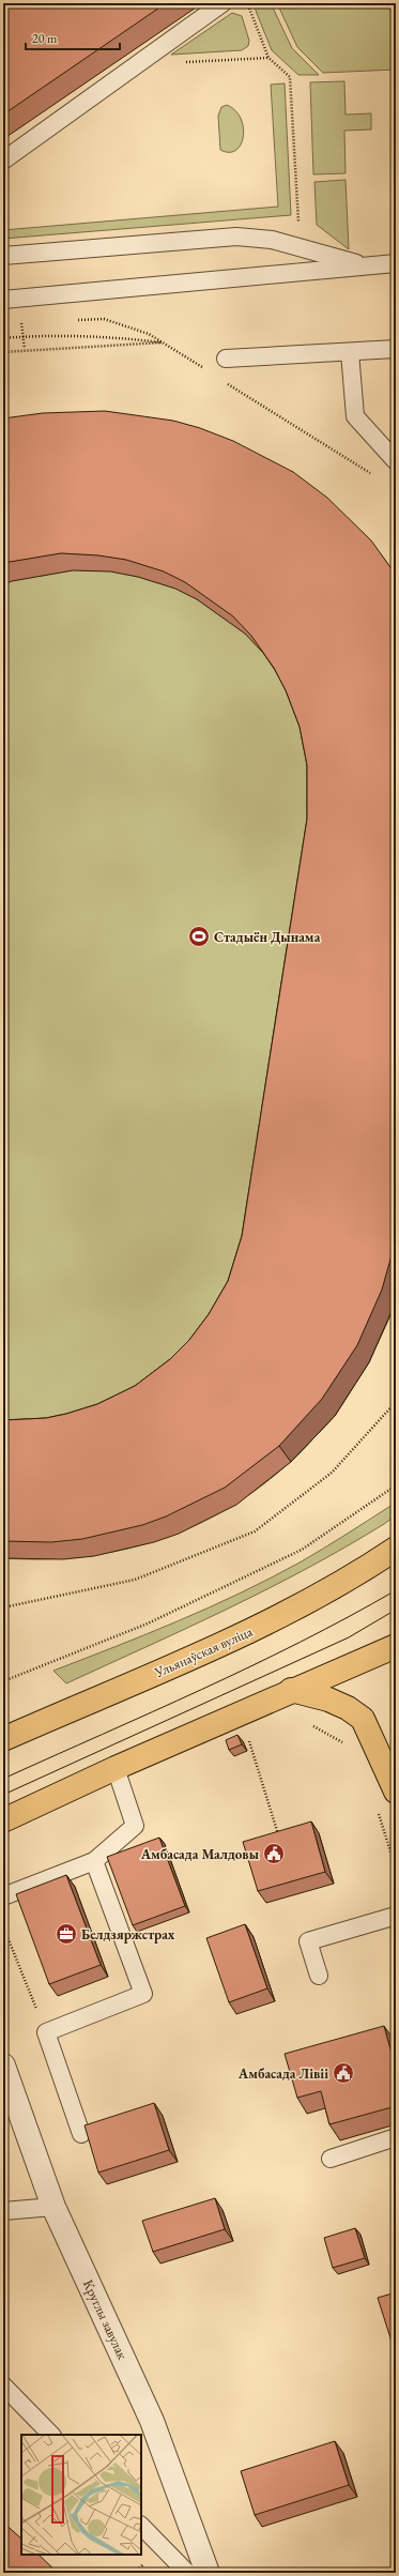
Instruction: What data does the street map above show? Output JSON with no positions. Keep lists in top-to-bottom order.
{
  "streets": {
    "main road": ["Ульянаўская вуліца"],
    "street": ["Круглы завулак"]
  },
  "places": {
    "sports": ["Стадыён Дынама"],
    "public building": ["Амбасада Малдовы", "Амбасада Лівіі"],
    "office": ["Белдзяржстрах"]
  },
  "scale_bar": "20 m"
}
